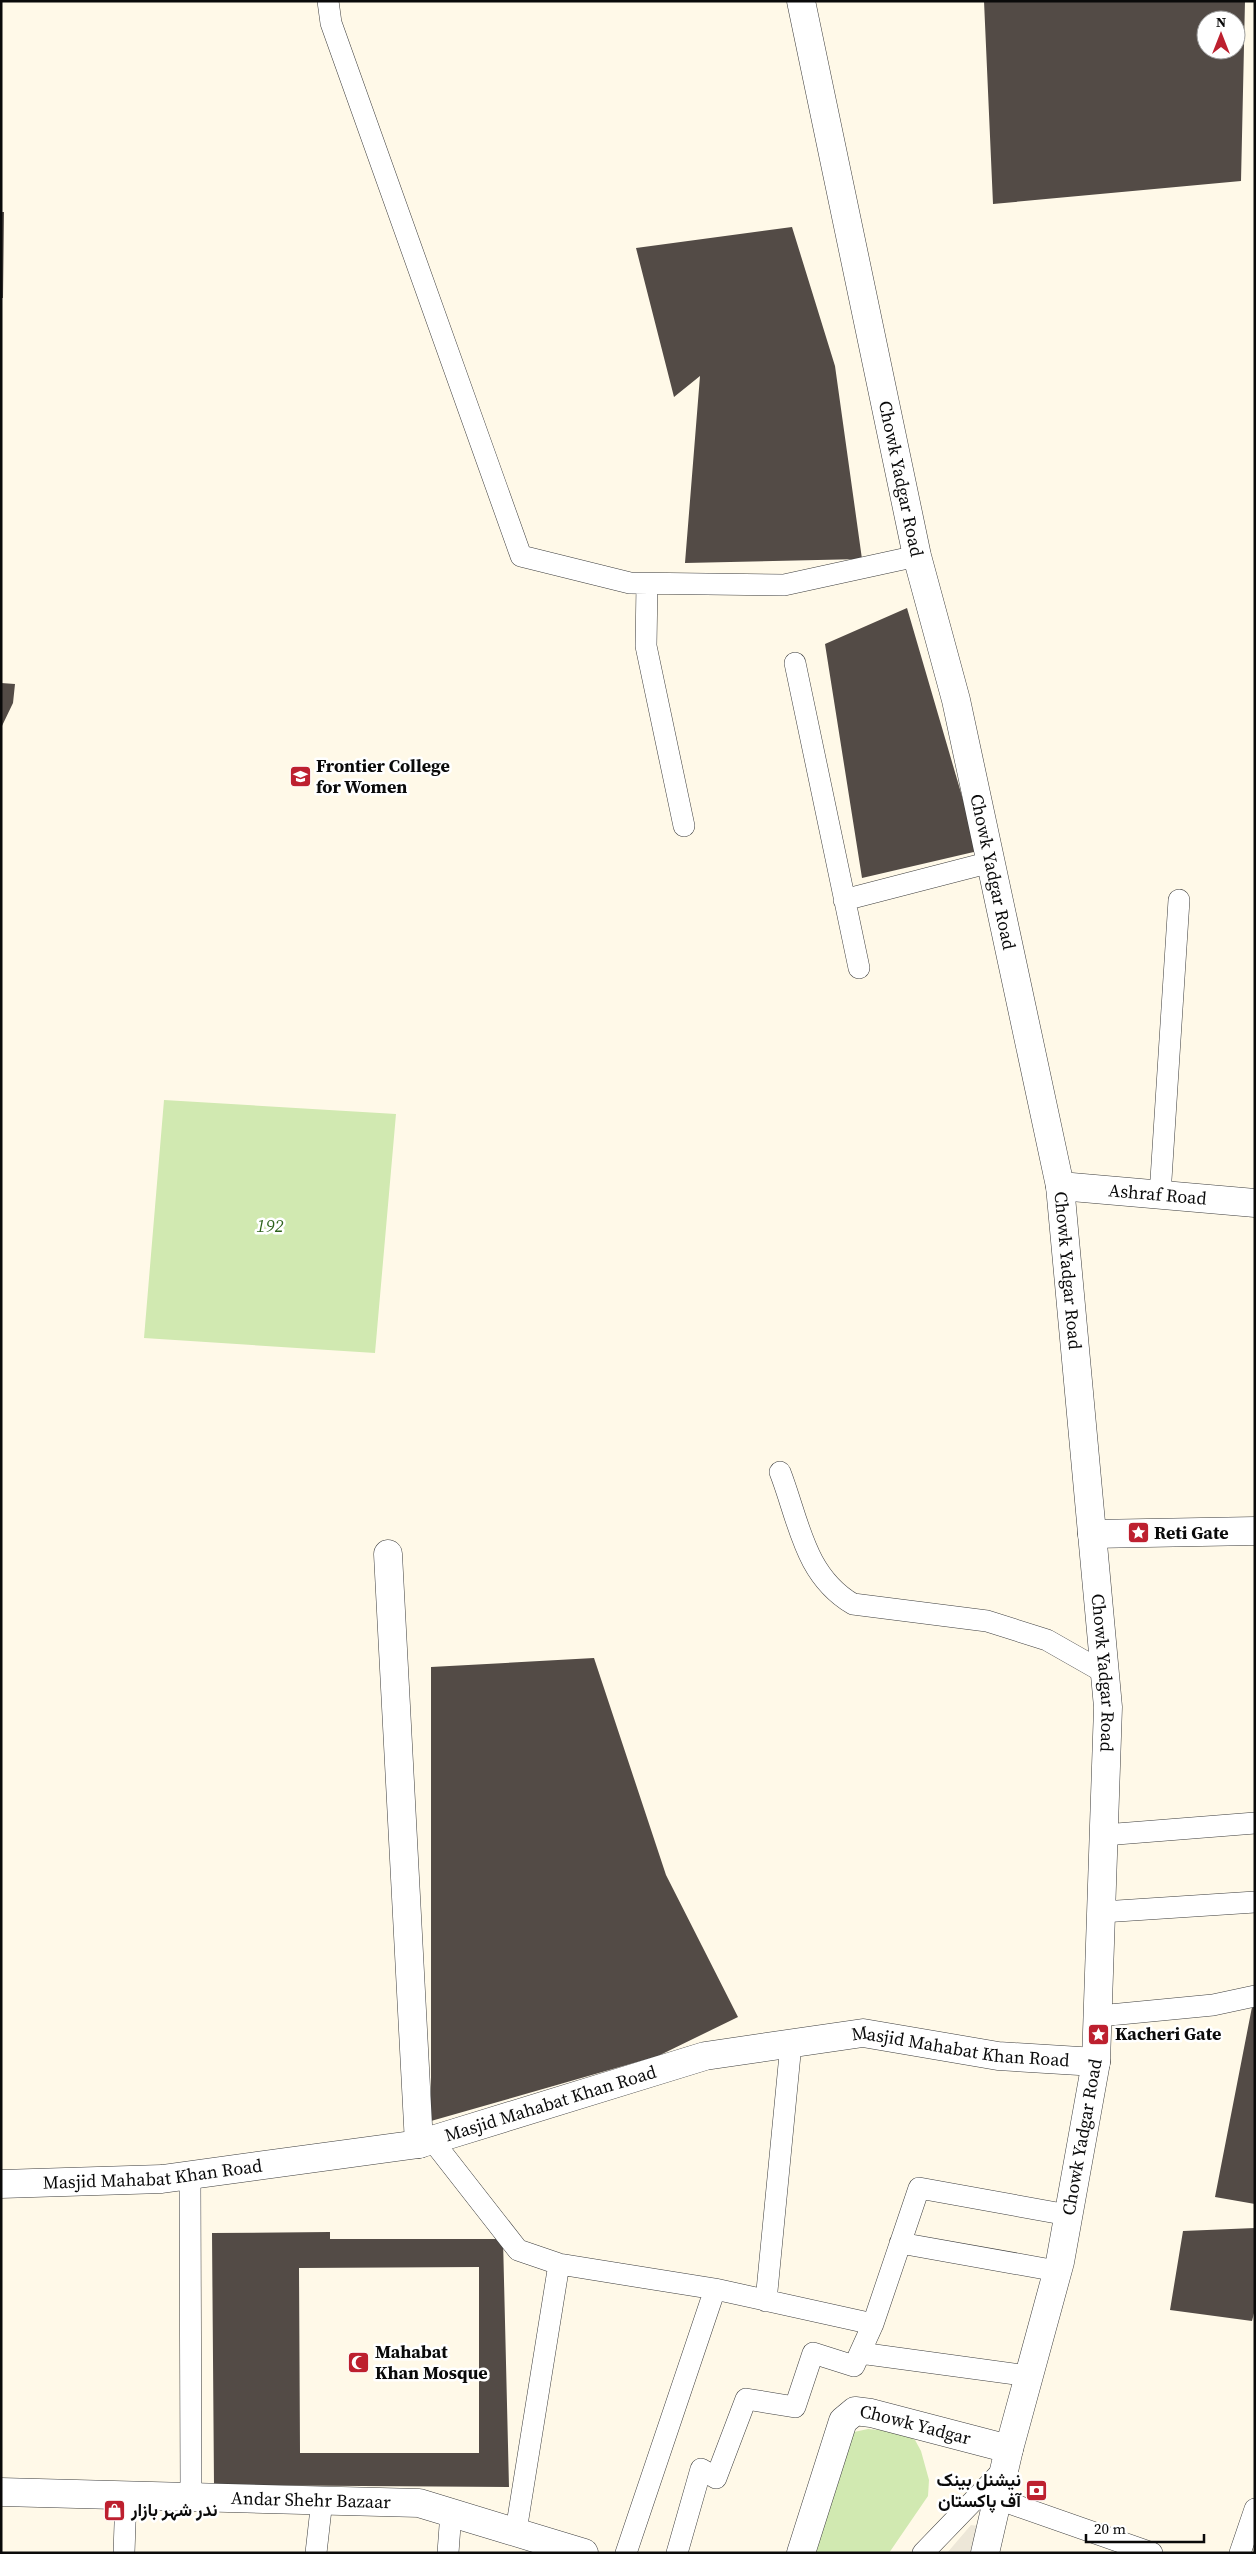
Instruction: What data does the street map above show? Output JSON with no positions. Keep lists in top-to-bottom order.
{
  "streets": {
    "street": [
      "Chowk Yadgar Road",
      "Ashraf Road",
      "Masjid Mahabat Khan Road",
      "Chowk Yadgar",
      "Andar Shehr Bazaar"
    ]
  },
  "crossings": [
    ["Chowk Yadgar Road", "Ashraf Road"],
    ["Chowk Yadgar Road", "Masjid Mahabat Khan Road"],
    ["Chowk Yadgar Road", "Chowk Yadgar"]
  ],
  "parks": ["192"],
  "places": {
    "school or university": ["Frontier College for Women"],
    "place": ["Reti Gate", "Kacheri Gate"],
    "mosque": ["Mahabat Khan Mosque"],
    "bank": ["نیشنل بینک آف پاکستان"],
    "shop": ["ندر شہر بازار"]
  },
  "scale_bar": "20 m",
  "north": "top"
}
